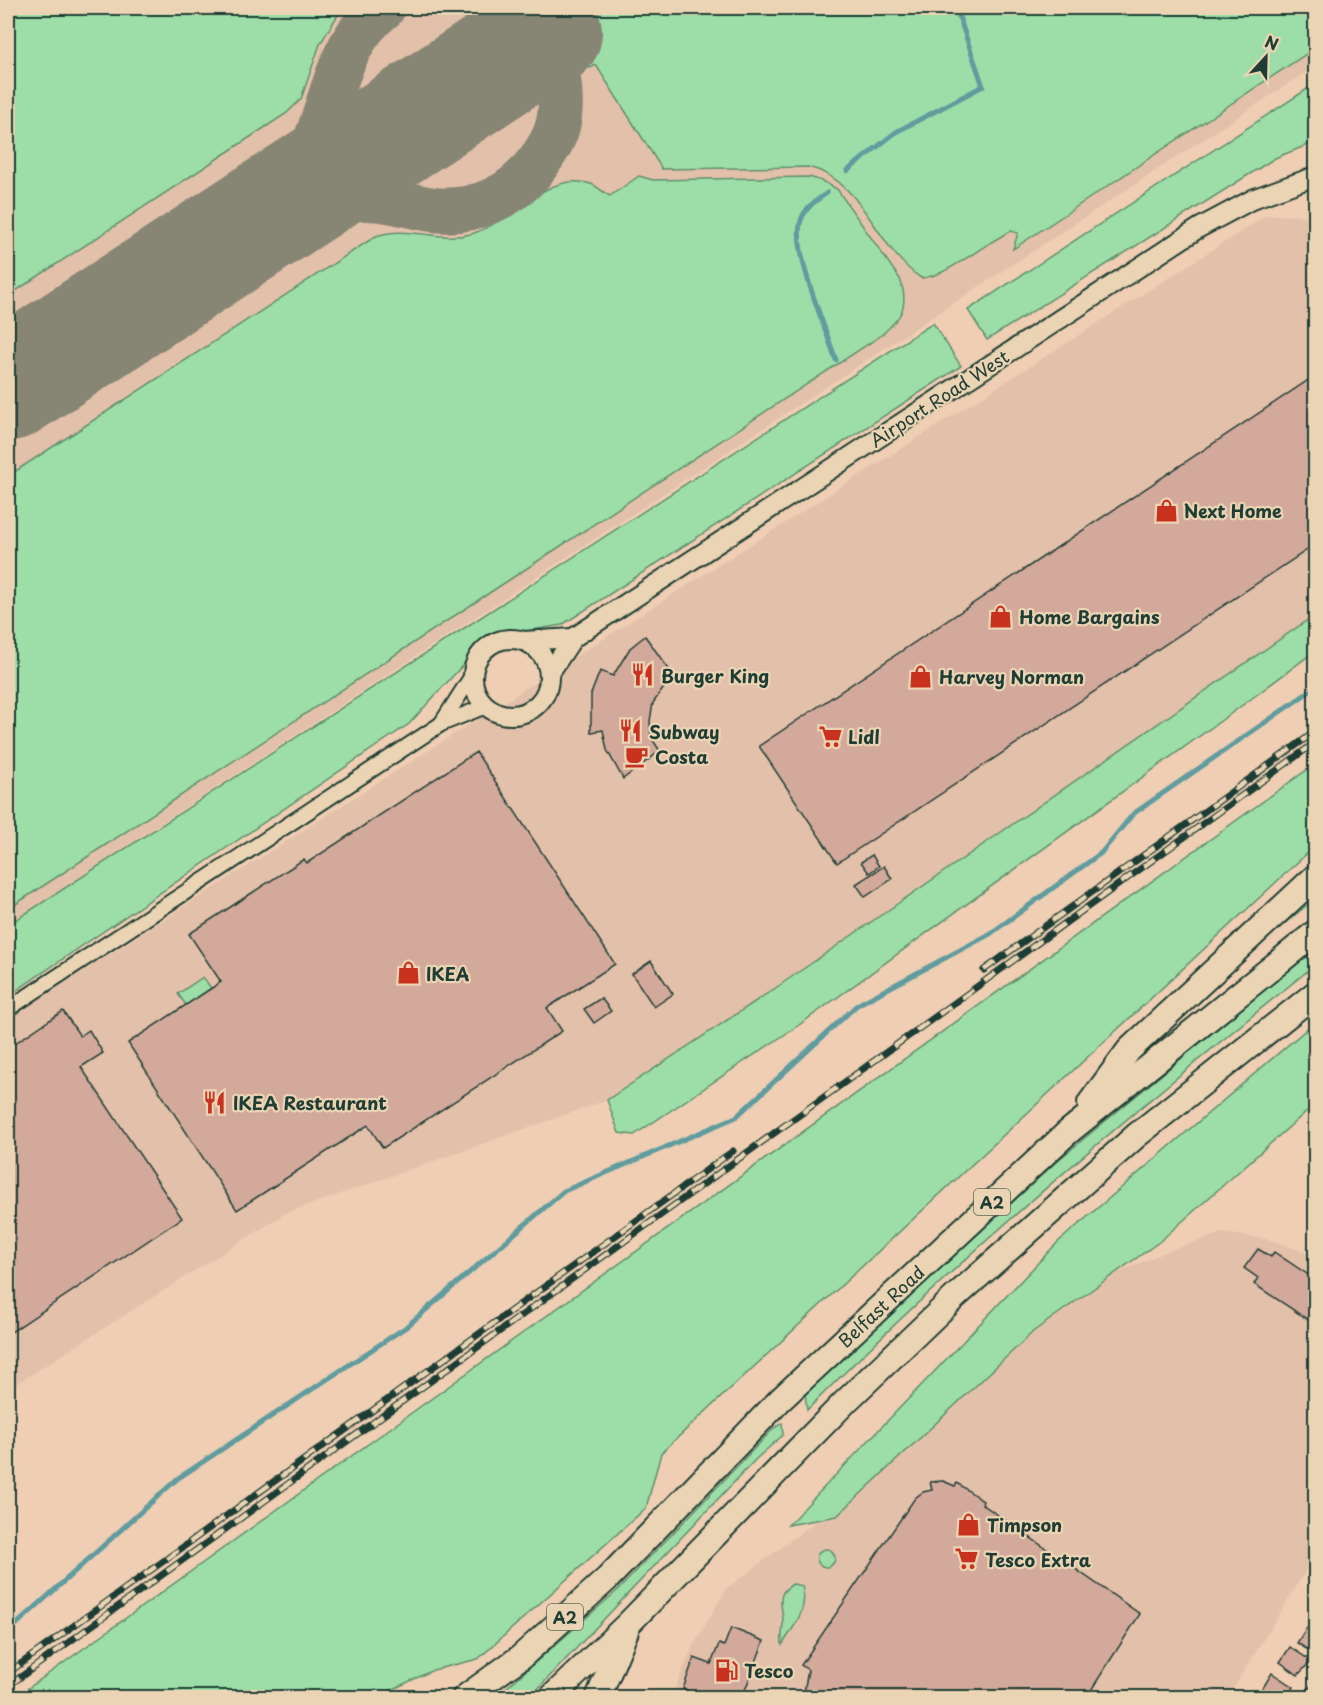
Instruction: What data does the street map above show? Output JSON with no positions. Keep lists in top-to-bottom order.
{
  "streets": {
    "highway": ["A2", "Belfast Road"],
    "street": ["Airport Road West"]
  },
  "places": {
    "shop": [
      "Next Home",
      "Home Bargains",
      "Harvey Norman",
      "IKEA",
      "Timpson"
    ],
    "restaurant": ["Burger King", "Subway", "IKEA Restaurant"],
    "supermarket": ["Lidl", "Tesco Extra"],
    "cafe": ["Costa"],
    "fuel station": ["Tesco"]
  },
  "north": "top"
}
